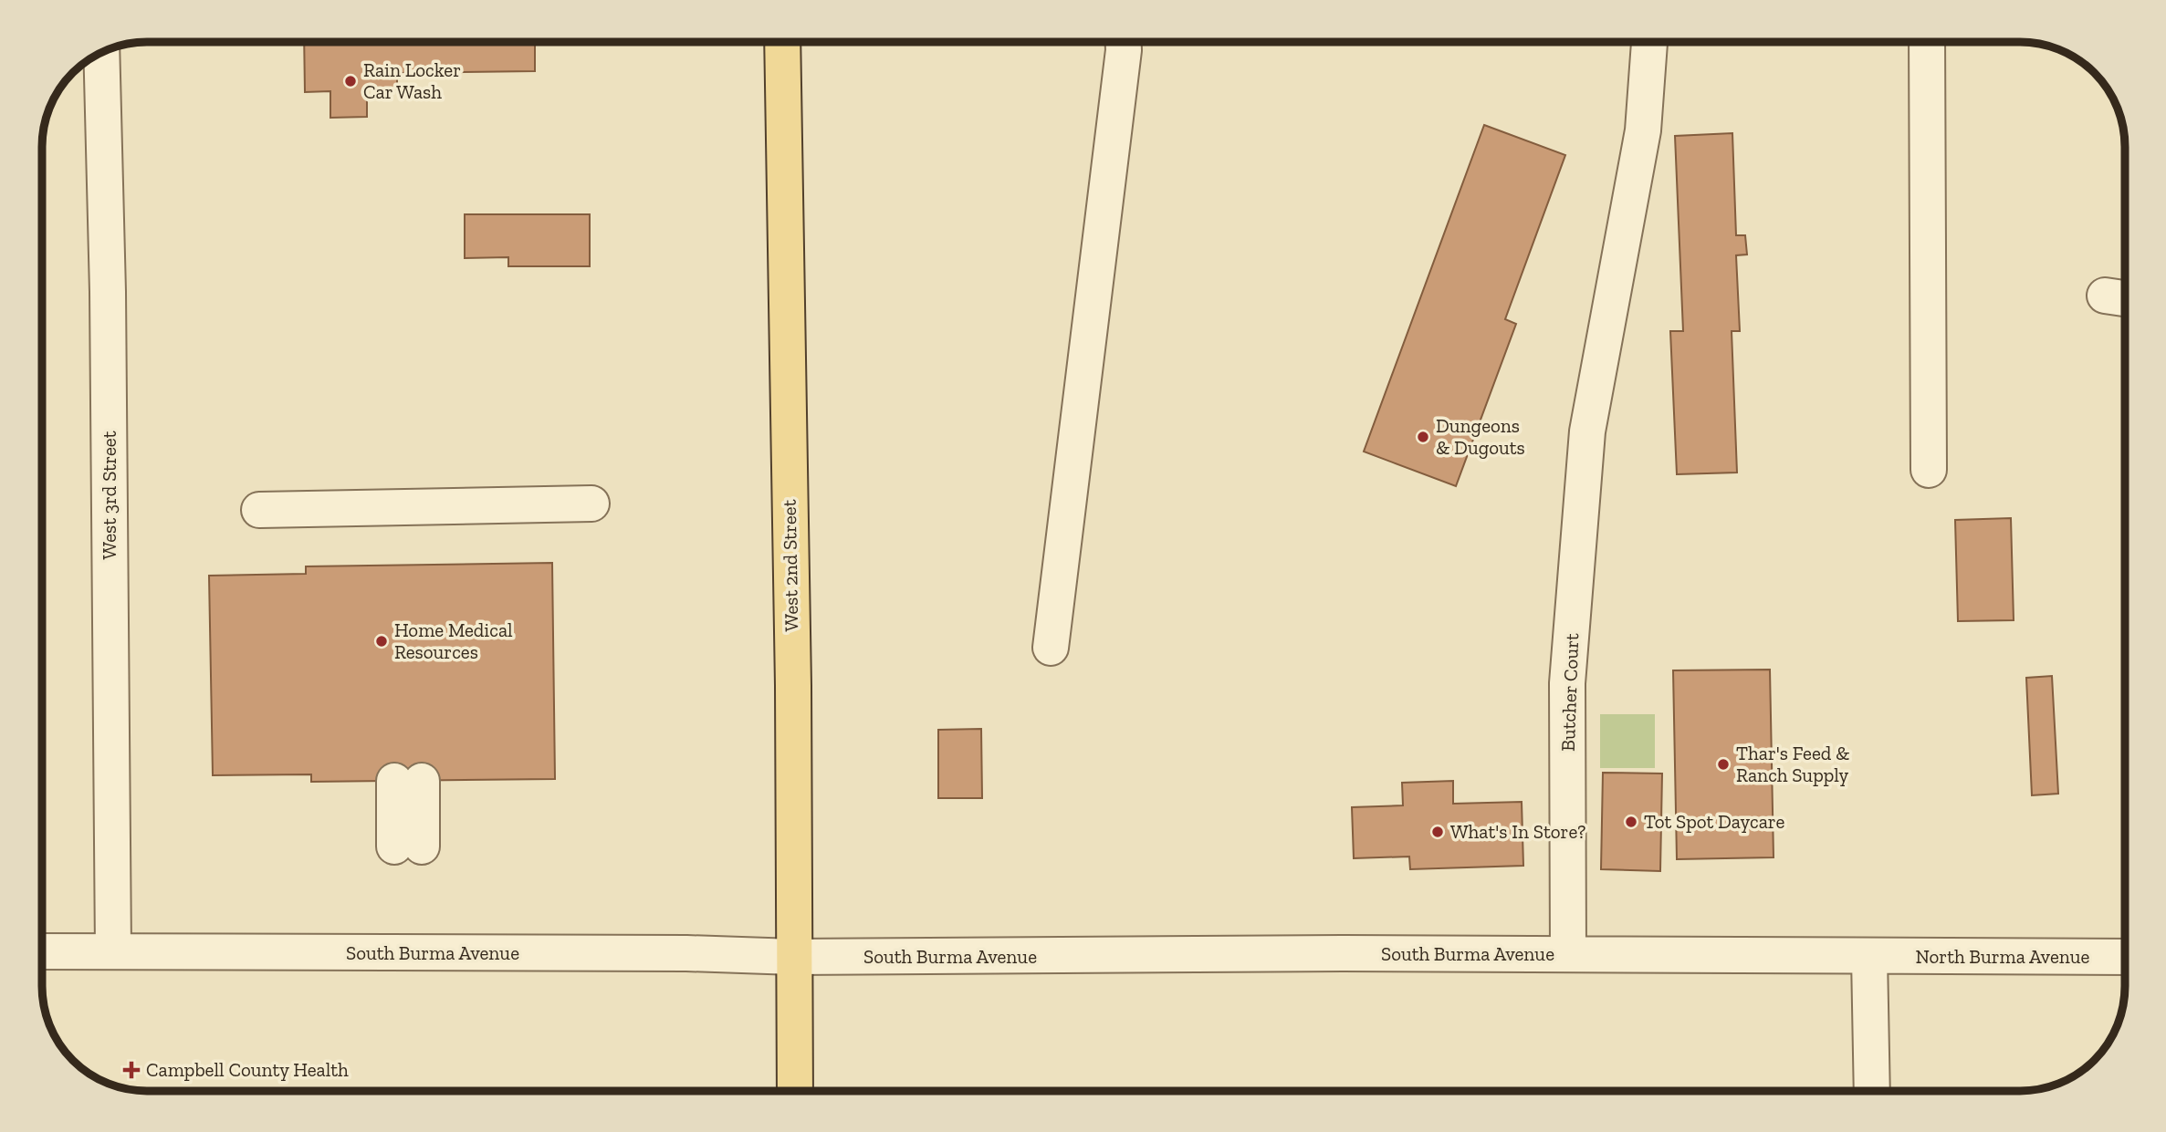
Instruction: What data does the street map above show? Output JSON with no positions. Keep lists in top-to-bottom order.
{
  "streets": {
    "main road": ["West 2nd Street"],
    "street": [
      "West 3rd Street",
      "Butcher Court",
      "South Burma Avenue",
      "North Burma Avenue"
    ]
  },
  "crossings": [
    ["West 3rd Street", "South Burma Avenue"],
    ["West 2nd Street", "South Burma Avenue"],
    ["Butcher Court", "South Burma Avenue"],
    ["South Burma Avenue", "North Burma Avenue"]
  ],
  "places": {
    "other": [
      "Rain Locker Car Wash",
      "Dungeons & Dugouts",
      "Home Medical Resources",
      "Thar's Feed & Ranch Supply",
      "Tot Spot Daycare",
      "What's In Store?"
    ],
    "health": ["Campbell County Health"]
  }
}
